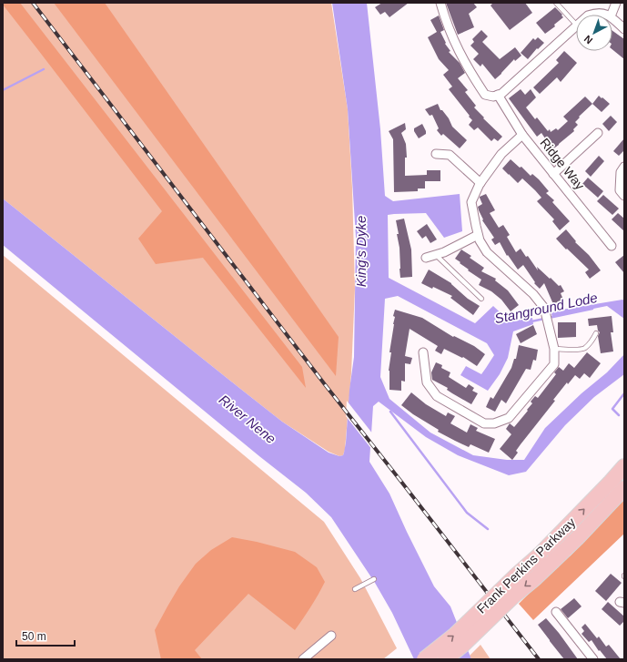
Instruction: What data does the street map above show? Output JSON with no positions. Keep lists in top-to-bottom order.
{
  "streets": {
    "highway": ["Frank Perkins Parkway"],
    "street": ["Ridge Way"]
  },
  "water": ["King's Dyke", "Stanground Lode", "River Nene"],
  "scale_bar": "50 m",
  "north": "bottom left"
}
